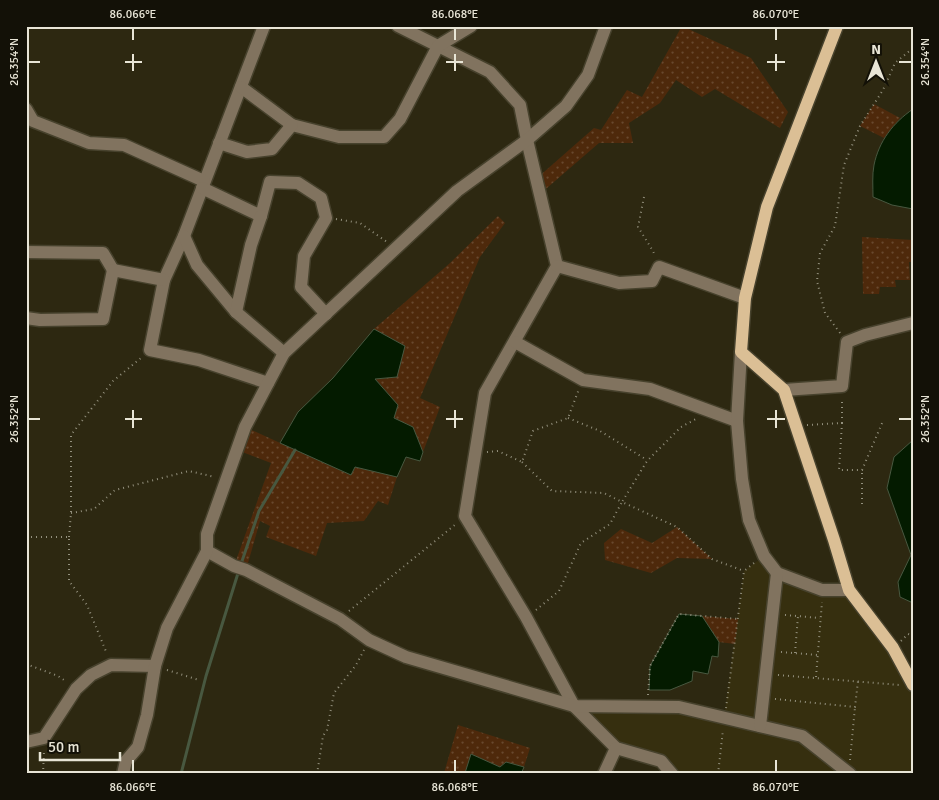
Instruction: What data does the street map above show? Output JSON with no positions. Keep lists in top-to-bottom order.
{
  "scale_bar": "50 m",
  "north": "top",
  "coordinates": [
    "86.066°E",
    "86.068°E",
    "86.070°E",
    "26.354°N",
    "26.352°N"
  ]
}
